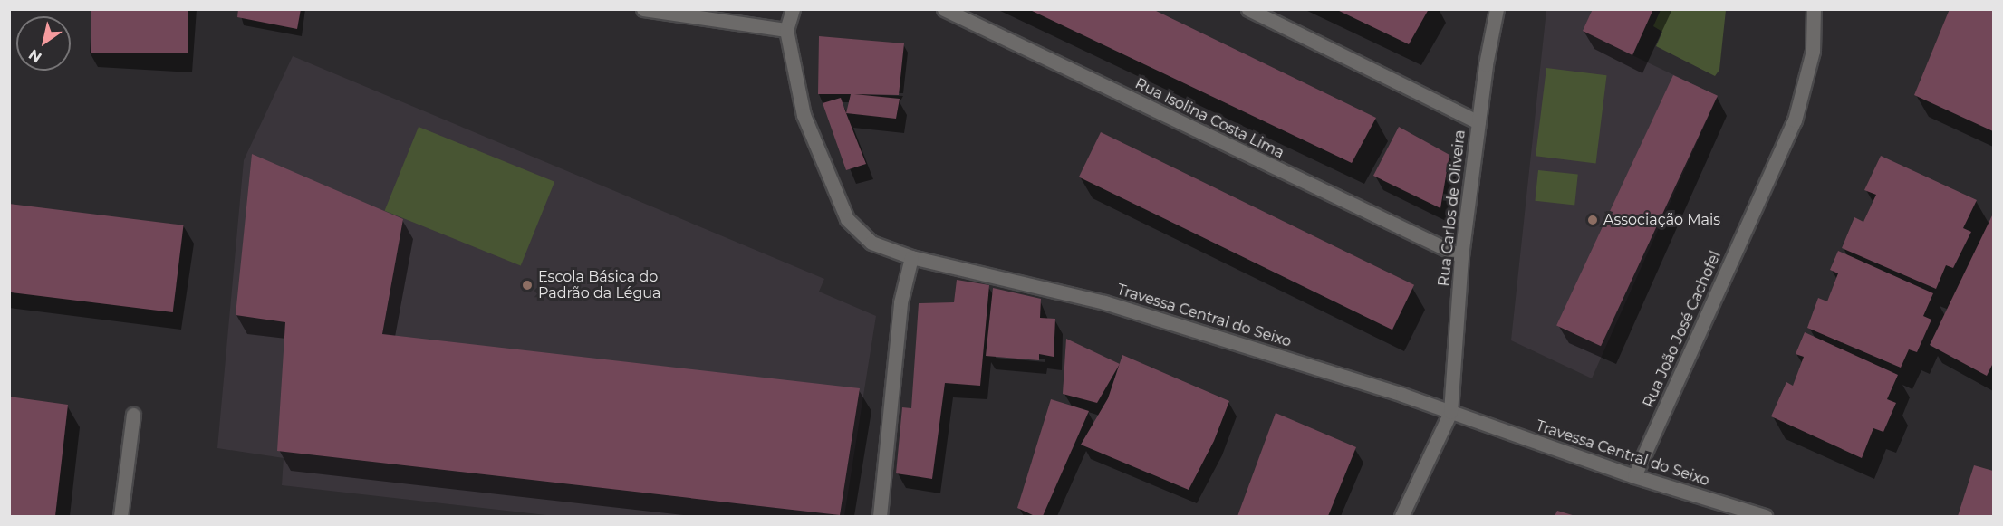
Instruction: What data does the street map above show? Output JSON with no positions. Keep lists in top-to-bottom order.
{
  "streets": {
    "street": [
      "Rua Isolina Costa Lima",
      "Rua Carlos de Oliveira",
      "Travessa Central do Seixo",
      "Rua João José Cachofel"
    ]
  },
  "crossings": [
    ["Rua Isolina Costa Lima", "Rua Carlos de Oliveira"],
    ["Rua Carlos de Oliveira", "Travessa Central do Seixo"],
    ["Travessa Central do Seixo", "Rua João José Cachofel"]
  ],
  "places": ["Associação Mais", "Escola Básica do Padrão da Légua"],
  "north": "bottom left"
}
